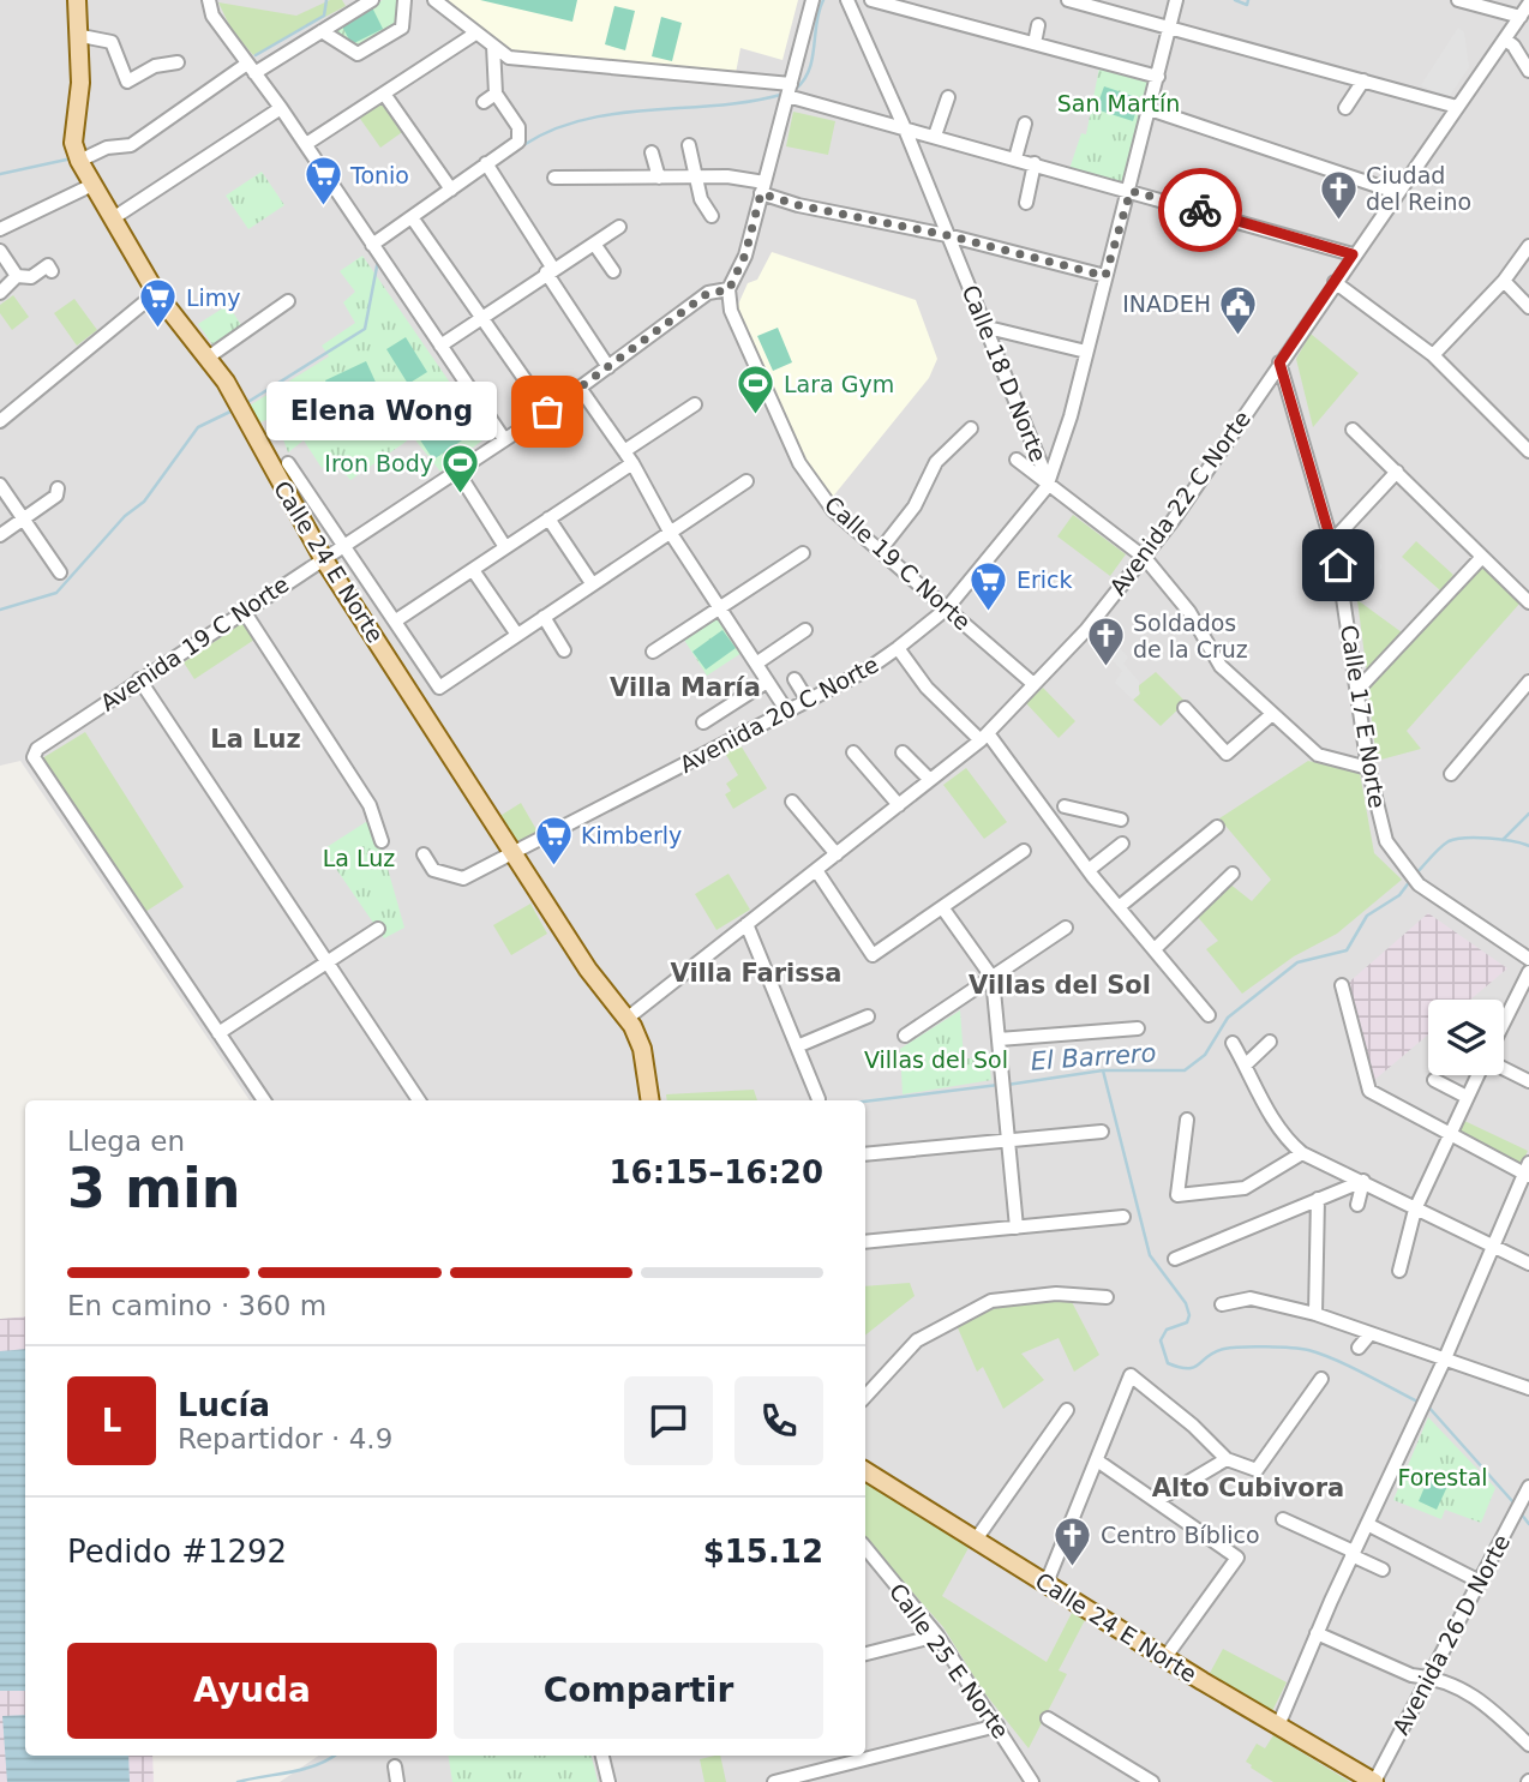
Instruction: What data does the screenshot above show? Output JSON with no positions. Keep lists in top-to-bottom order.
{
  "streets": {
    "main road": ["Calle 24 E Norte"],
    "street": [
      "Calle 18 D Norte",
      "Avenida 22 C Norte",
      "Calle 19 C Norte",
      "Avenida 19 C Norte",
      "Avenida 20 C Norte",
      "Calle 17 E Norte",
      "Avenida 26 D Norte",
      "Calle 25 E Norte"
    ]
  },
  "crossings": [
    ["Calle 18 D Norte", "Avenida 22 C Norte"],
    ["Calle 18 D Norte", "Avenida 20 C Norte"],
    ["Calle 18 D Norte", "Calle 17 E Norte"],
    ["Avenida 22 C Norte", "Calle 24 E Norte"],
    ["Avenida 22 C Norte", "Calle 19 C Norte"],
    ["Avenida 22 C Norte", "Calle 17 E Norte"],
    ["Calle 24 E Norte", "Avenida 19 C Norte"],
    ["Calle 24 E Norte", "Avenida 20 C Norte"],
    ["Calle 24 E Norte", "Avenida 26 D Norte"],
    ["Calle 19 C Norte", "Avenida 19 C Norte"],
    ["Calle 19 C Norte", "Avenida 20 C Norte"]
  ],
  "districts": [
    "Villa María",
    "La Luz",
    "Villa Farissa",
    "Villas del Sol",
    "Alto Cubivora"
  ],
  "water": ["El Barrero"],
  "parks": [
    "San Martín",
    "La Luz",
    "Villas del Sol",
    "Forestal"
  ],
  "places": {
    "supermarket": [
      "Tonio",
      "Limy",
      "Erick",
      "Kimberly"
    ],
    "church": ["Ciudad del Reino", "Soldados de la Cruz", "Centro Bíblico"],
    "public building": ["INADEH"],
    "other": ["Elena Wong"],
    "sports": ["Lara Gym", "Iron Body"]
  },
  "page": {
    "bubble": "Elena Wong",
    "heading": ["3 min", "Llega en", "16:15–16:20"],
    "panel": [
      "Lucía",
      "Repartidor · 4.9",
      "Pedido #1292",
      "$15.12"
    ],
    "bar": "En camino · 360 m",
    "round": "L",
    "buttons": ["Ayuda", "Compartir"]
  }
}
